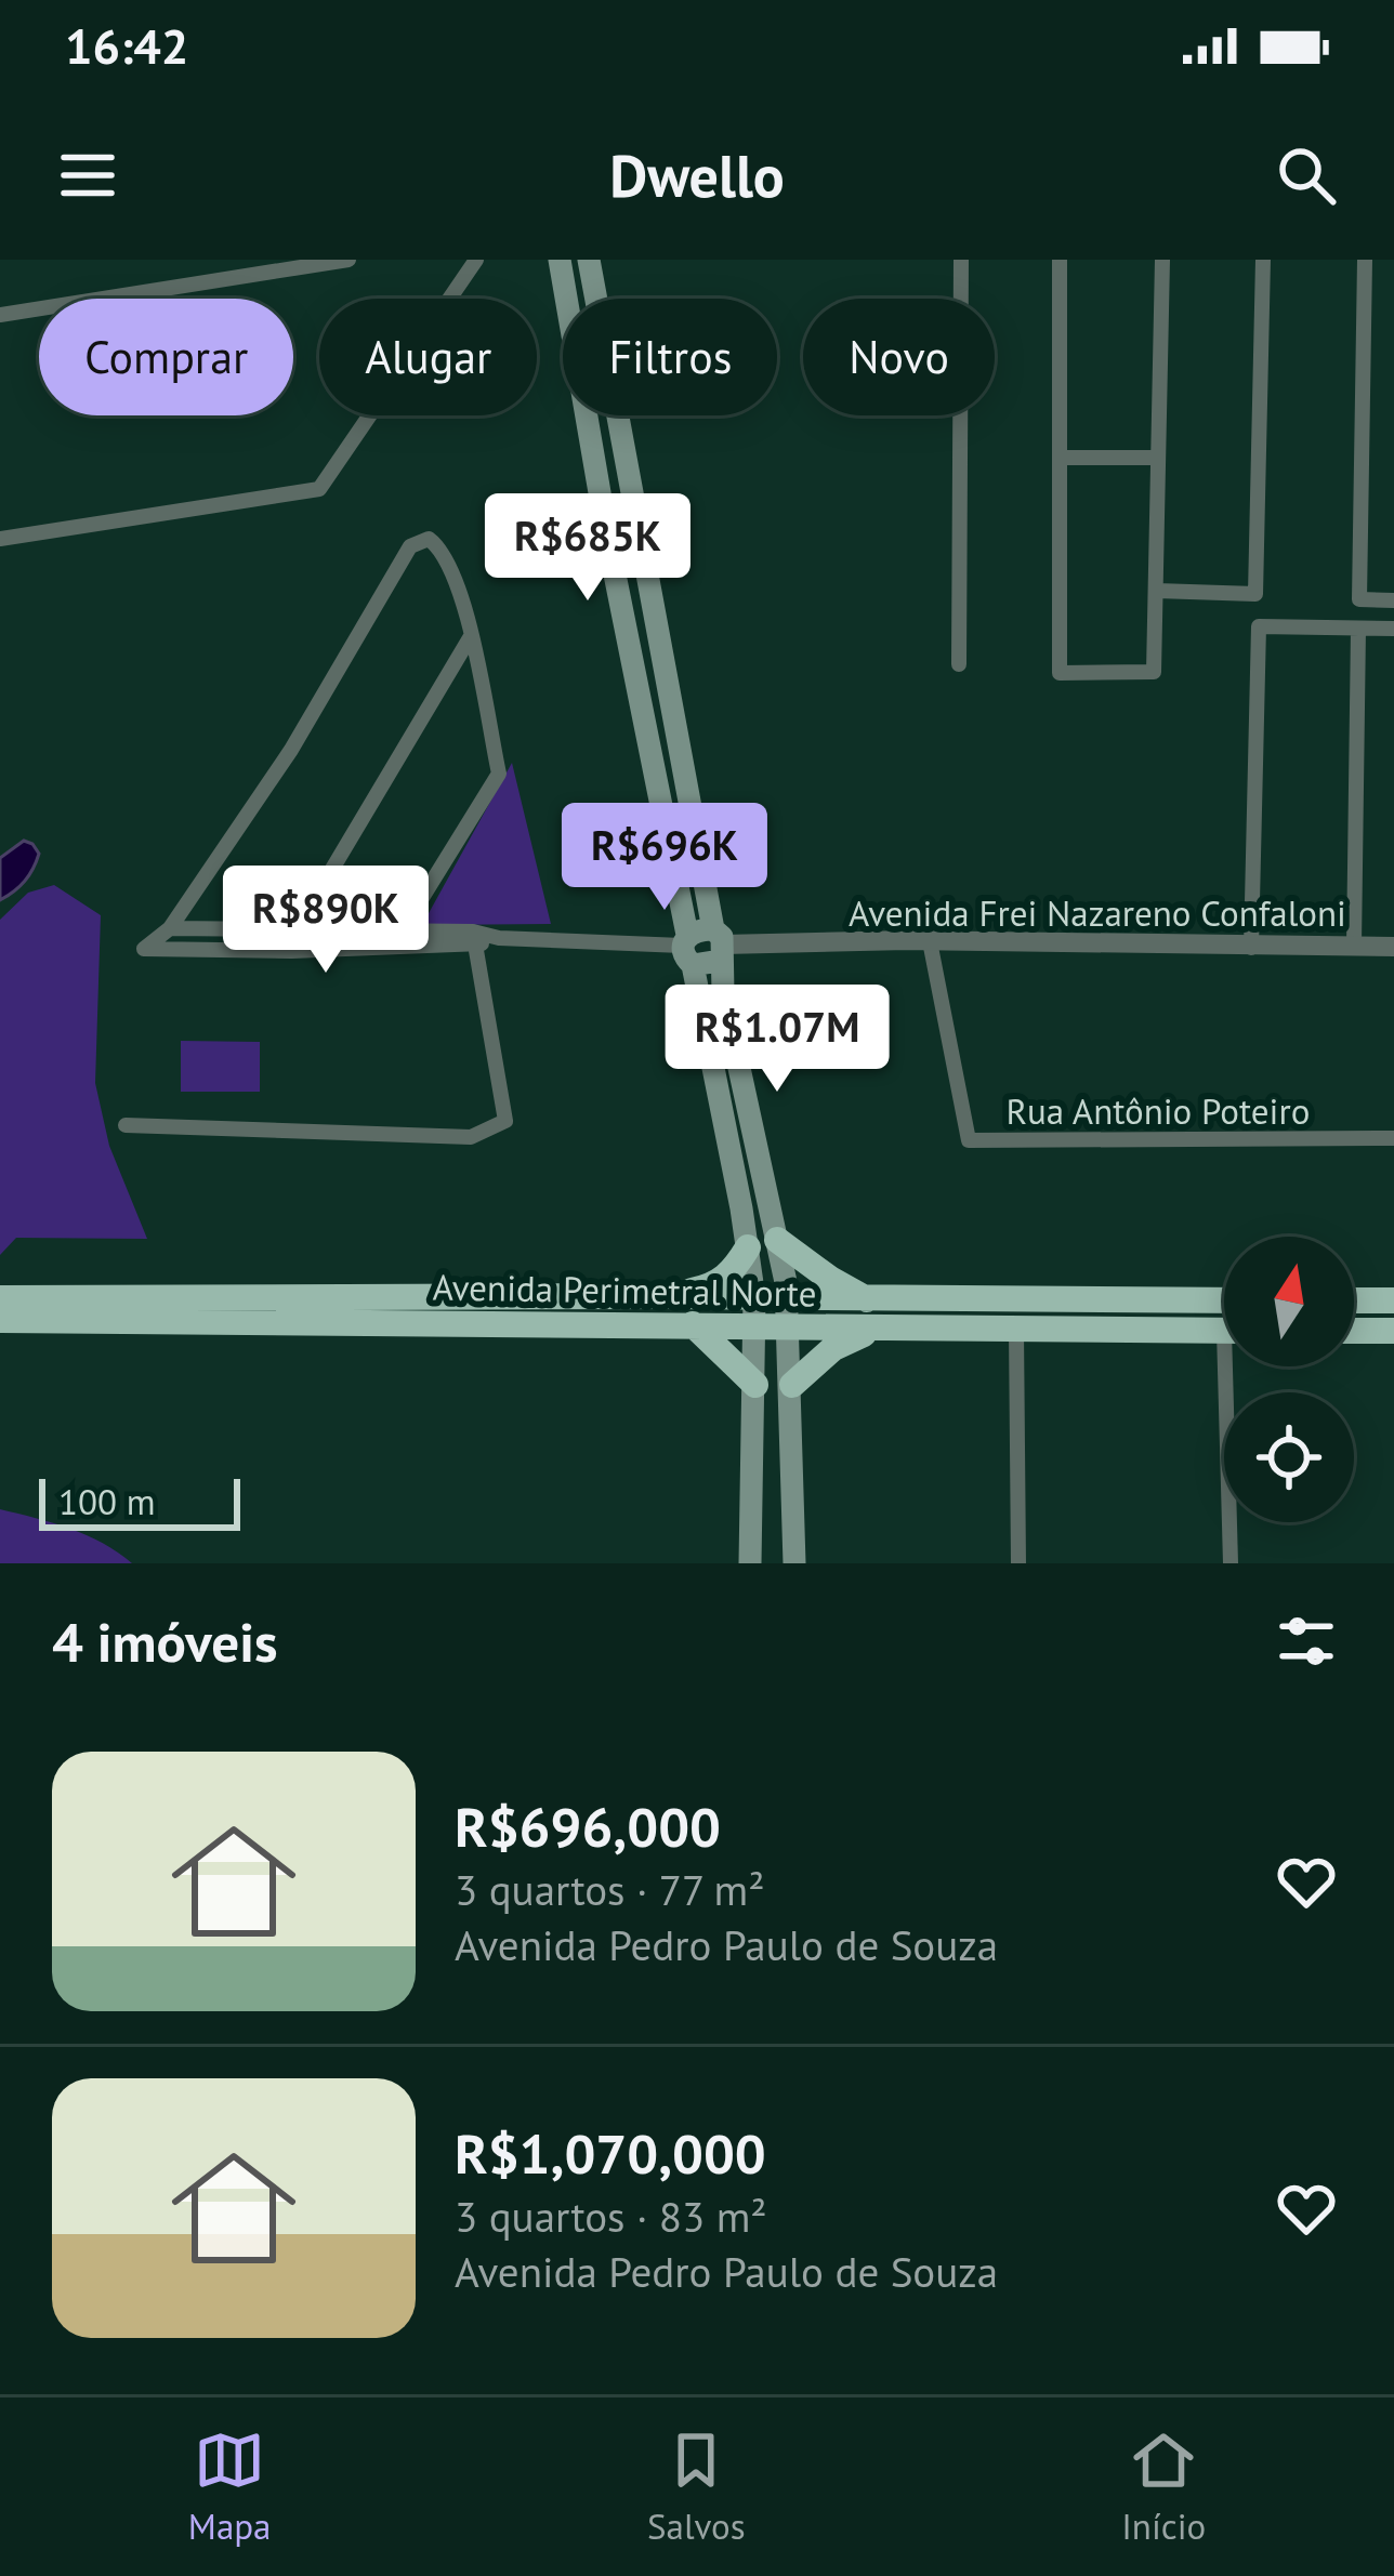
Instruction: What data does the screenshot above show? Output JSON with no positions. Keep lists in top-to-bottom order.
{
  "streets": {
    "highway": ["Avenida Perimetral Norte"],
    "street": ["Avenida Frei Nazareno Confaloni", "Rua Antônio Poteiro"]
  },
  "crossings": [
    ["Avenida Frei Nazareno Confaloni", "Rua Antônio Poteiro"]
  ],
  "scale_bar": "100 m",
  "north": "top",
  "page": {
    "status": "16:42",
    "header": "Dwello",
    "chip": [
      "Comprar",
      "Alugar",
      "Filtros",
      "Novo"
    ],
    "price": [
      "R$685K",
      "R$696K",
      "R$890K",
      "R$1.07M"
    ],
    "scale": "100 m",
    "heading": "4 imóveis",
    "list": [
      {
        "name": "R$696,000",
        "note": "3 quartos · 77 m² · Avenida Pedro Paulo de Souza"
      },
      {
        "name": "R$1,070,000",
        "note": "3 quartos · 83 m² · Avenida Pedro Paulo de Souza"
      }
    ],
    "tabs": ["Mapa", "Salvos", "Início"]
  }
}
